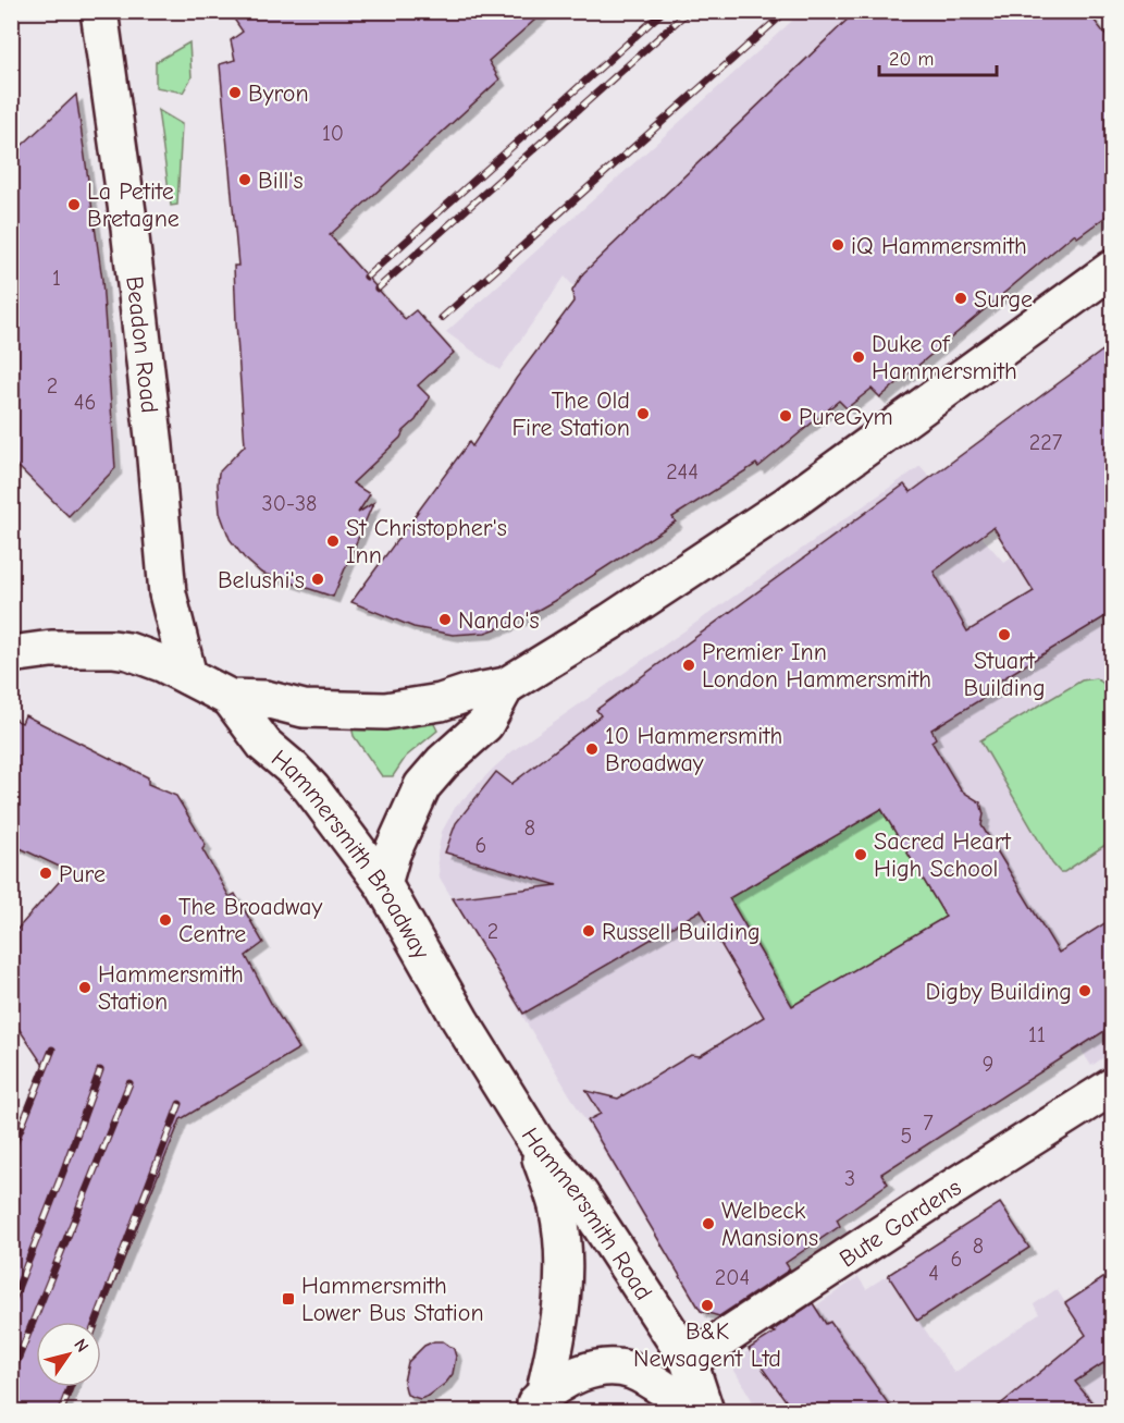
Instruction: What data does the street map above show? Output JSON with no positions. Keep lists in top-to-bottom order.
{
  "streets": {
    "main road": [
      "Beadon Road",
      "Hammersmith Broadway",
      "Hammersmith Road",
      "Bute Gardens"
    ]
  },
  "crossings": [
    ["Beadon Road", "Hammersmith Broadway"],
    ["Hammersmith Broadway", "Hammersmith Road"],
    ["Hammersmith Road", "Bute Gardens"]
  ],
  "places": {
    "other": [
      "Byron",
      "Bill's",
      "La Petite Bretagne",
      "iQ Hammersmith",
      "Surge",
      "Duke of Hammersmith",
      "The Old Fire Station",
      "PureGym",
      "St Christopher's Inn",
      "Belushi's",
      "Nando's",
      "Stuart Building",
      "Premier Inn London Hammersmith",
      "10 Hammersmith Broadway",
      "Sacred Heart High School",
      "Pure",
      "The Broadway Centre",
      "Russell Building",
      "Hammersmith Station",
      "Digby Building",
      "Welbeck Mansions",
      "B&K Newsagent Ltd"
    ],
    "transit": ["Hammersmith Lower Bus Station"]
  },
  "house_numbers": [
    "10",
    "1",
    "2",
    "46",
    "227",
    "244",
    "30-38",
    "8",
    "6",
    "2",
    "11",
    "9",
    "7",
    "5",
    "3",
    "8",
    "6",
    "4",
    "204"
  ],
  "scale_bar": "20 m",
  "north": "top right"
}
